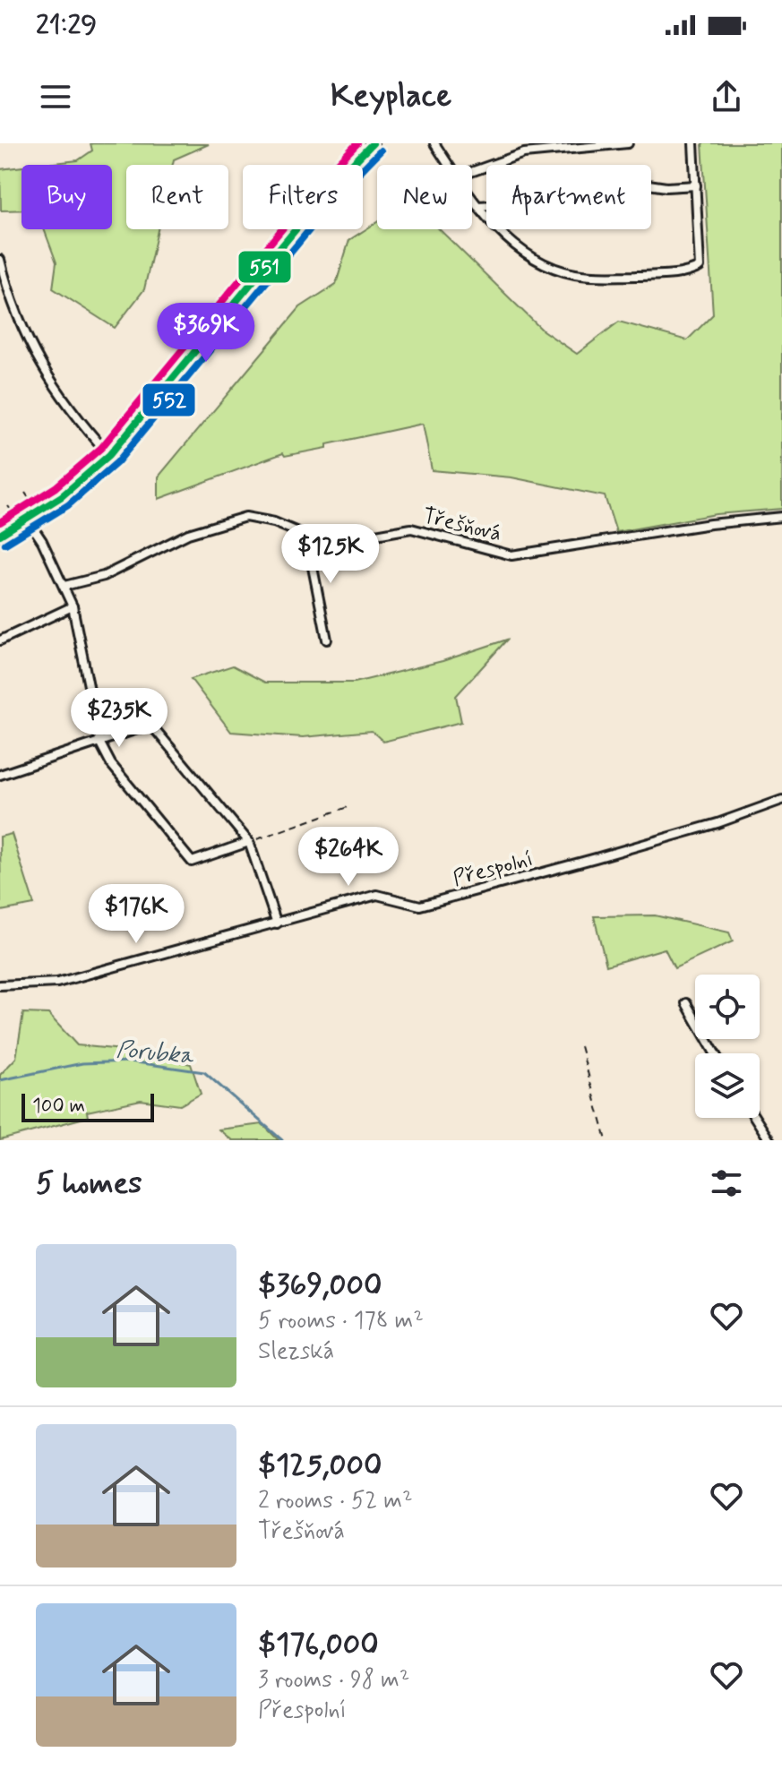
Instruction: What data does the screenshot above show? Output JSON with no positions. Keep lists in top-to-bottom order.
{
  "streets": {
    "street": ["Třešňová", "Přespolní"]
  },
  "water": ["Porubka"],
  "lines": ["transit line 551", "transit line 552"],
  "scale_bar": "100 m",
  "page": {
    "status": "21:29",
    "header": "Keyplace",
    "chip": [
      "Buy",
      "Rent",
      "Filters",
      "New",
      "Apartment"
    ],
    "price": [
      "$369K",
      "$125K",
      "$235K",
      "$264K",
      "$176K"
    ],
    "scale": "100 m",
    "heading": "5 homes",
    "list": [
      {
        "name": "$369,000",
        "note": "5 rooms · 178 m² · Slezská"
      },
      {
        "name": "$125,000",
        "note": "2 rooms · 52 m² · Třešňová"
      },
      {
        "name": "$176,000",
        "note": "3 rooms · 98 m² · Přespolní"
      }
    ]
  }
}
